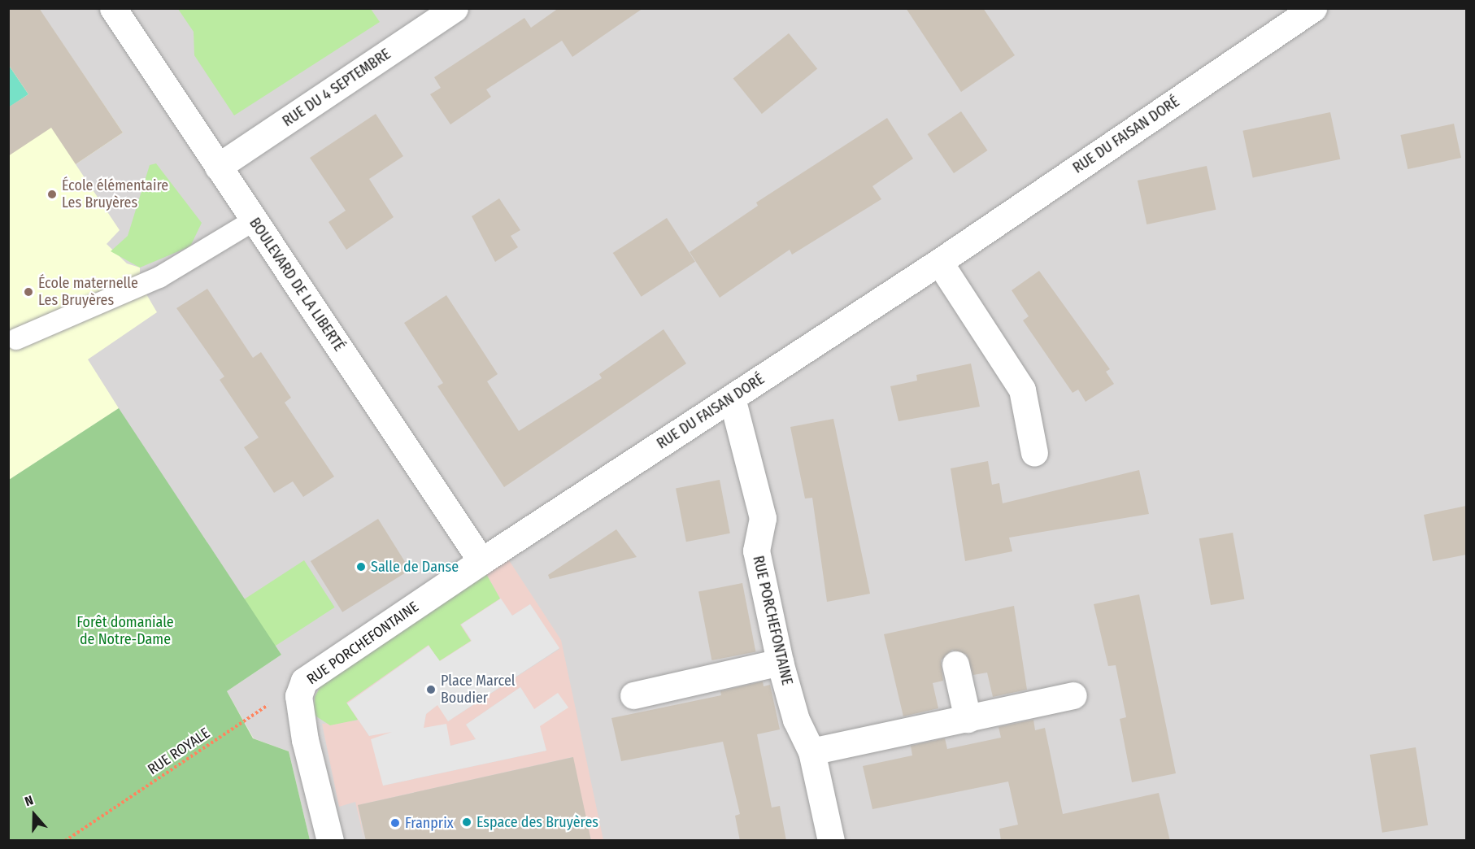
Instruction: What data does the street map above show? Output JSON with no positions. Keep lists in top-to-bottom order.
{
  "streets": {
    "street": [
      "RUE DU 4 SEPTEMBRE",
      "RUE DU FAISAN DORÉ",
      "BOULEVARD DE LA LIBERTÉ",
      "RUE PORCHEFONTAINE"
    ],
    "path": ["RUE ROYALE"]
  },
  "crossings": [
    ["RUE DU 4 SEPTEMBRE", "BOULEVARD DE LA LIBERTÉ"],
    ["RUE DU FAISAN DORÉ", "BOULEVARD DE LA LIBERTÉ"],
    ["RUE DU FAISAN DORÉ", "RUE PORCHEFONTAINE"],
    ["BOULEVARD DE LA LIBERTÉ", "RUE PORCHEFONTAINE"],
    ["RUE PORCHEFONTAINE", "RUE ROYALE"]
  ],
  "parks": ["Forêt domaniale de Notre-Dame"],
  "places": [
    "École élémentaire Les Bruyères",
    "École maternelle Les Bruyères",
    "Salle de Danse",
    "Place Marcel Boudier",
    "Espace des Bruyères",
    "Franprix"
  ],
  "north": "top"
}
